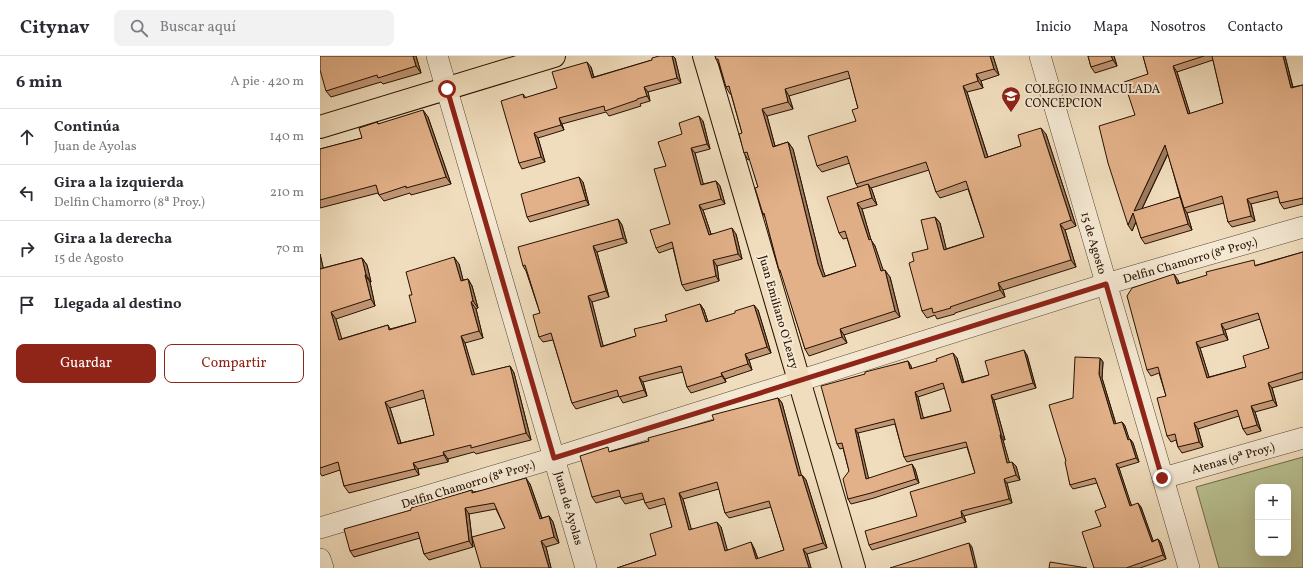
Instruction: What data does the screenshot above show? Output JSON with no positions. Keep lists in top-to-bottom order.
{
  "streets": {
    "main road": ["Juan Emiliano O'Leary"],
    "street": [
      "15 de Agosto",
      "Delfin Chamorro (8ª Proy.)",
      "Atenas (9ª Proy.)",
      "Juan de Ayolas"
    ]
  },
  "crossings": [
    ["15 de Agosto", "Delfin Chamorro (8ª Proy.)"],
    ["15 de Agosto", "Atenas (9ª Proy.)"],
    ["Delfin Chamorro (8ª Proy.)", "Juan Emiliano O'Leary"],
    ["Delfin Chamorro (8ª Proy.)", "Juan de Ayolas"]
  ],
  "places": {
    "school or university": ["COLEGIO INMACULADA CONCEPCION"]
  },
  "page": {
    "header": "Citynav",
    "search": "Buscar aquí",
    "nav": [
      "Inicio",
      "Mapa",
      "Nosotros",
      "Contacto"
    ],
    "heading": ["6 min", "A pie · 420 m"],
    "list": [
      ["Continúa", "Juan de Ayolas", "140 m"],
      ["Gira a la izquierda", "Delfin Chamorro (8ª Proy.)", "210 m"],
      ["Gira a la derecha", "15 de Agosto", "70 m"],
      "Llegada al destino"
    ],
    "buttons": ["Guardar", "Compartir"],
    "map_buttons": ["+", "−"]
  }
}
